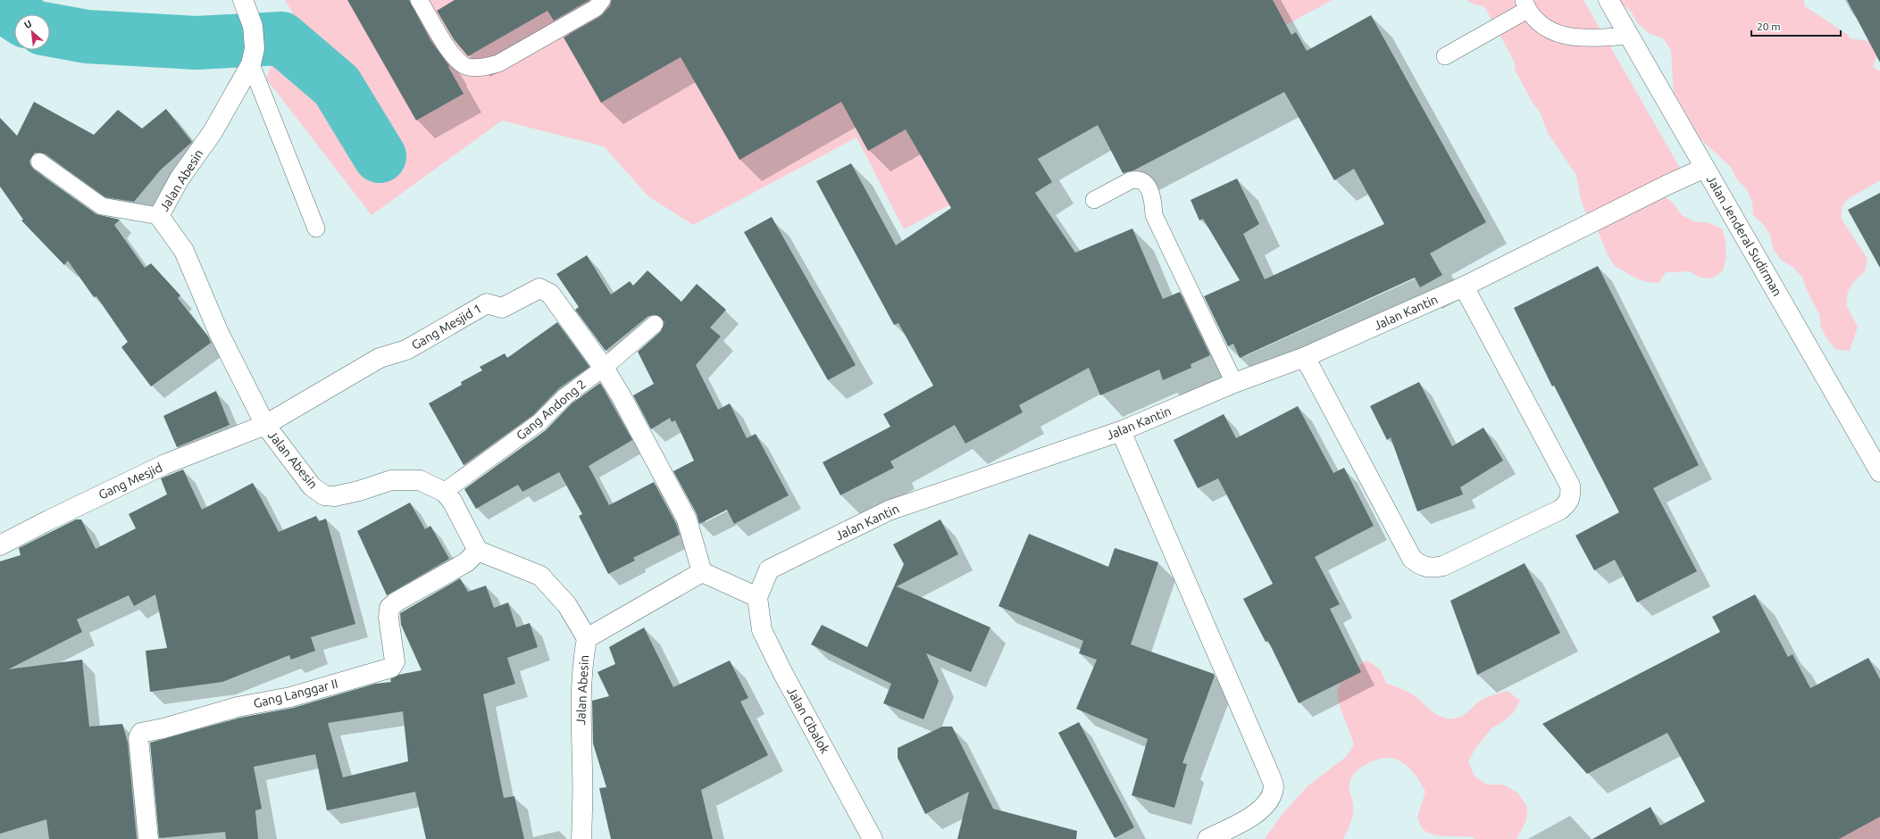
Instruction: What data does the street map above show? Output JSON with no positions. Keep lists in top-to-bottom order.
{
  "streets": {
    "street": [
      "Jalan Abesin",
      "Jalan Jenderal Sudirman",
      "Jalan Kantin",
      "Gang Mesjid 1",
      "Gang Mesjid",
      "Gang Langgar II",
      "Jalan Cibalok"
    ],
    "lane": ["Gang Andong 2"]
  },
  "crossings": [
    ["Jalan Abesin", "Gang Mesjid 1"],
    ["Jalan Abesin", "Gang Andong 2"],
    ["Jalan Abesin", "Gang Mesjid"],
    ["Jalan Abesin", "Gang Langgar II"],
    ["Jalan Jenderal Sudirman", "Jalan Kantin"],
    ["Jalan Kantin", "Jalan Cibalok"],
    ["Gang Mesjid 1", "Gang Andong 2"],
    ["Gang Mesjid 1", "Gang Mesjid"]
  ],
  "scale_bar": "20 m",
  "north": "top left"
}
